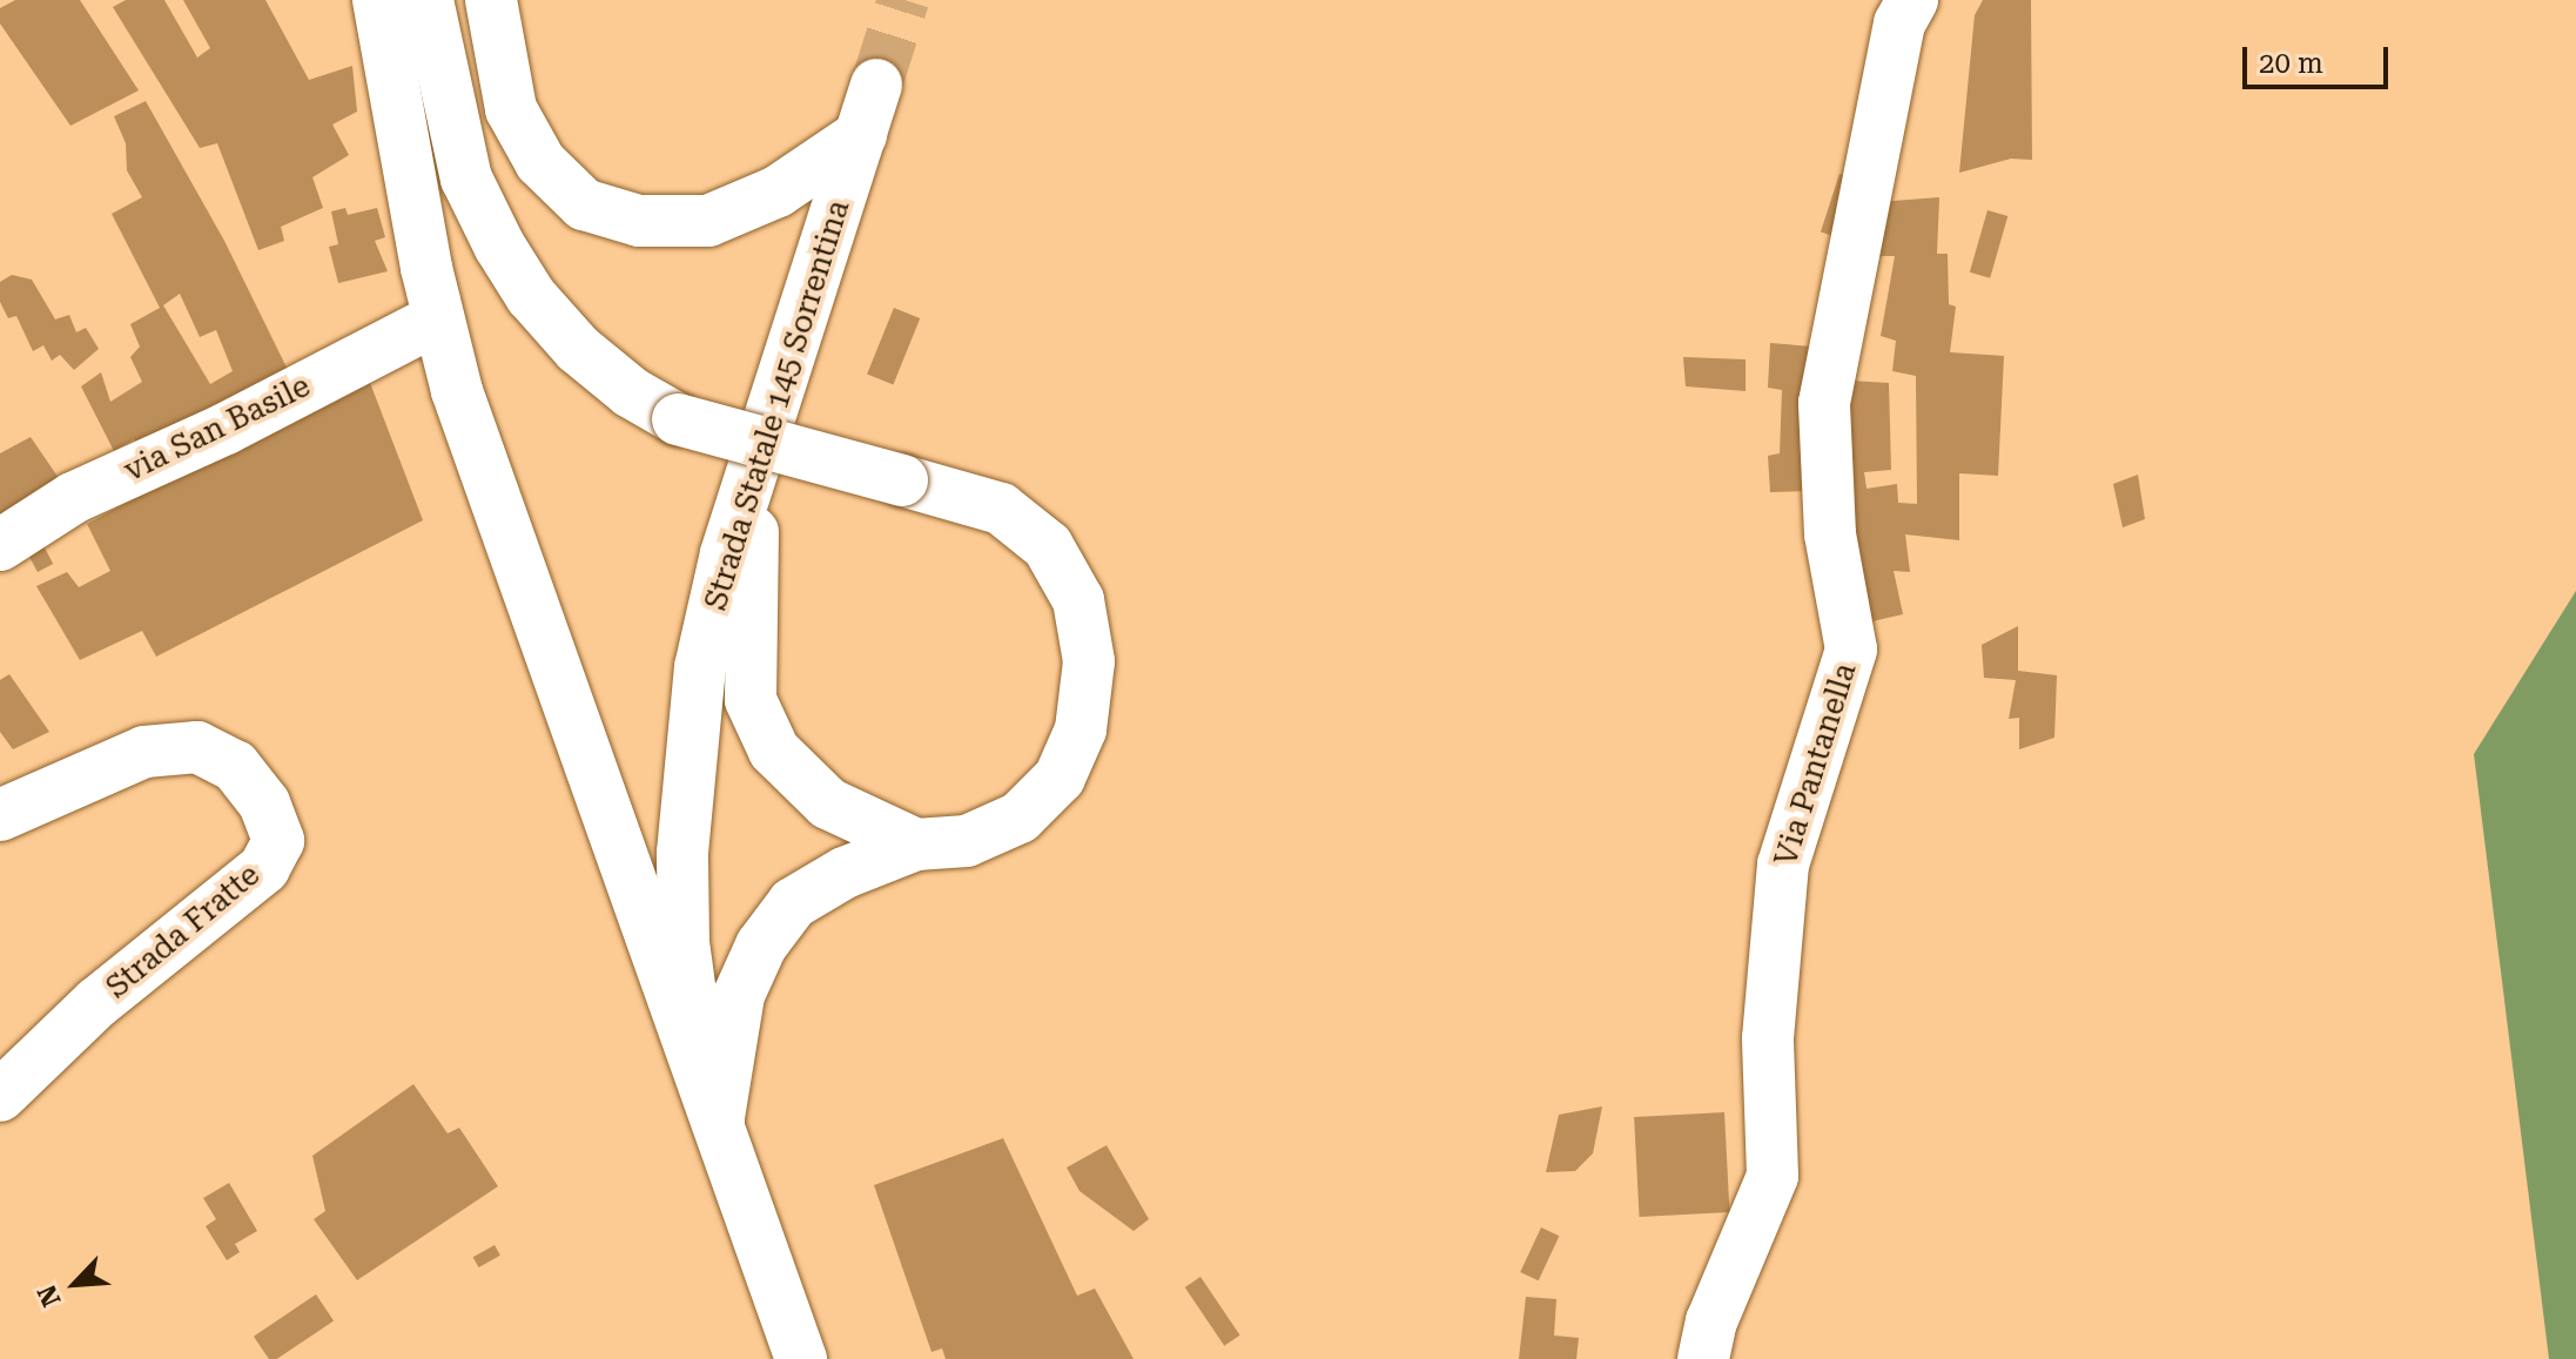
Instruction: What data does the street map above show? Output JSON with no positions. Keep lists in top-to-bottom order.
{
  "streets": {
    "main road": [
      "Strada Statale 145 Sorrentina",
      "via San Basile",
      "Via Pantanella",
      "Strada Fratte"
    ]
  },
  "scale_bar": "20 m",
  "north": "bottom left"
}
